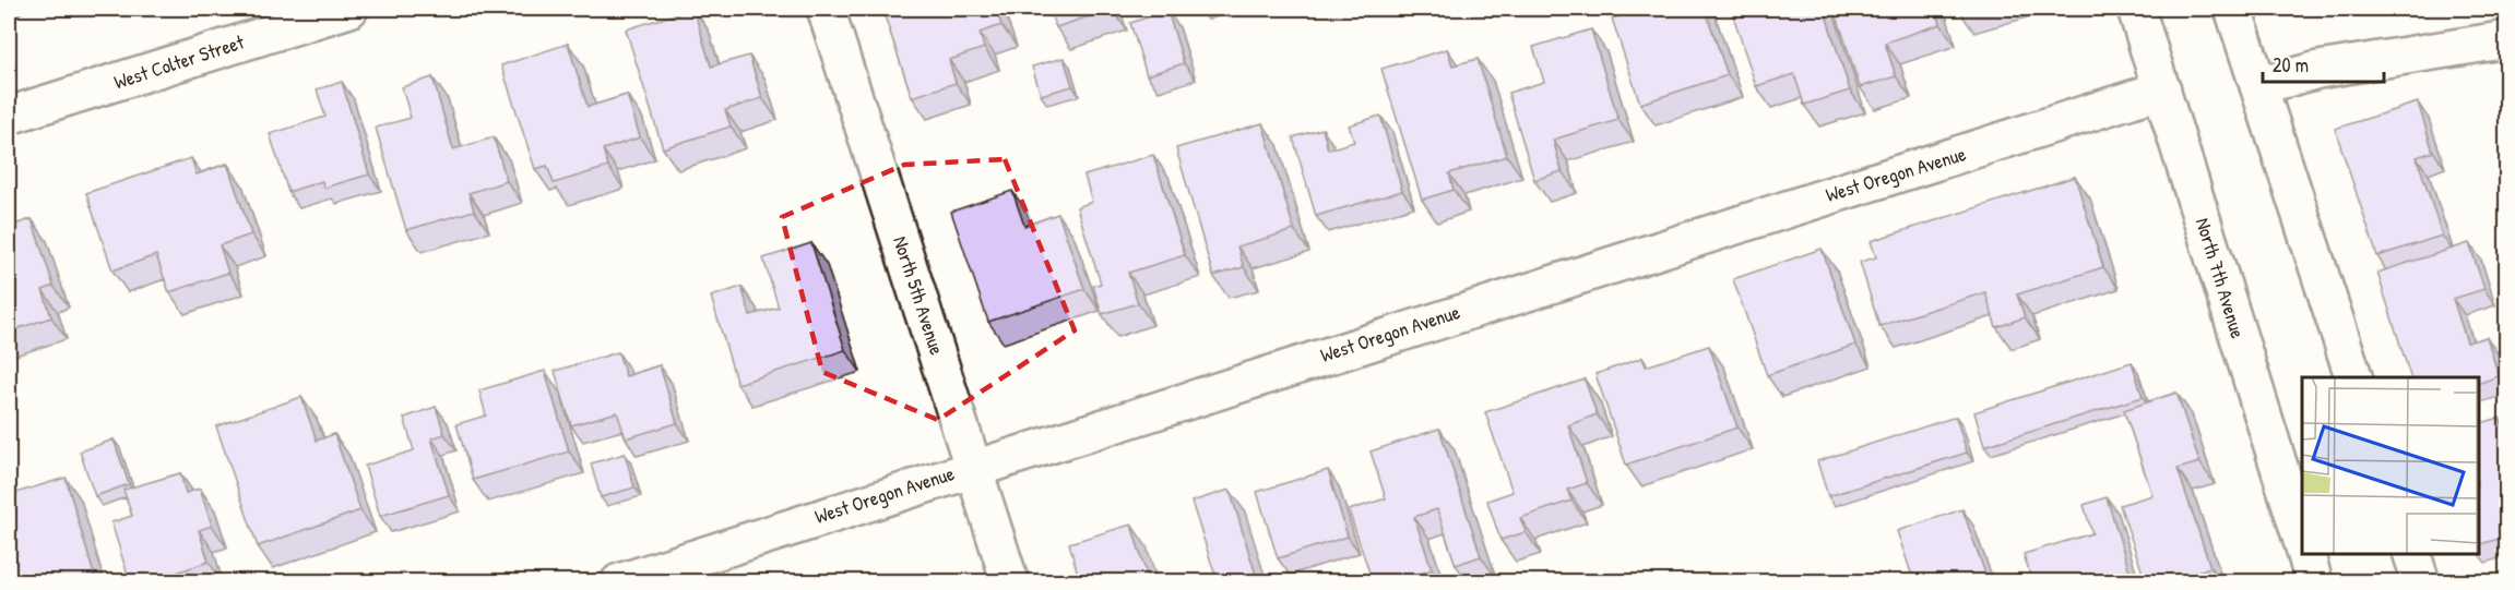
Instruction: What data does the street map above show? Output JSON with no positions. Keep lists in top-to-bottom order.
{
  "streets": {
    "street": [
      "West Colter Street",
      "West Oregon Avenue",
      "North 7th Avenue",
      "North 5th Avenue"
    ]
  },
  "crossings": [
    ["West Oregon Avenue", "North 7th Avenue"],
    ["West Oregon Avenue", "North 5th Avenue"]
  ],
  "scale_bar": "20 m"
}
